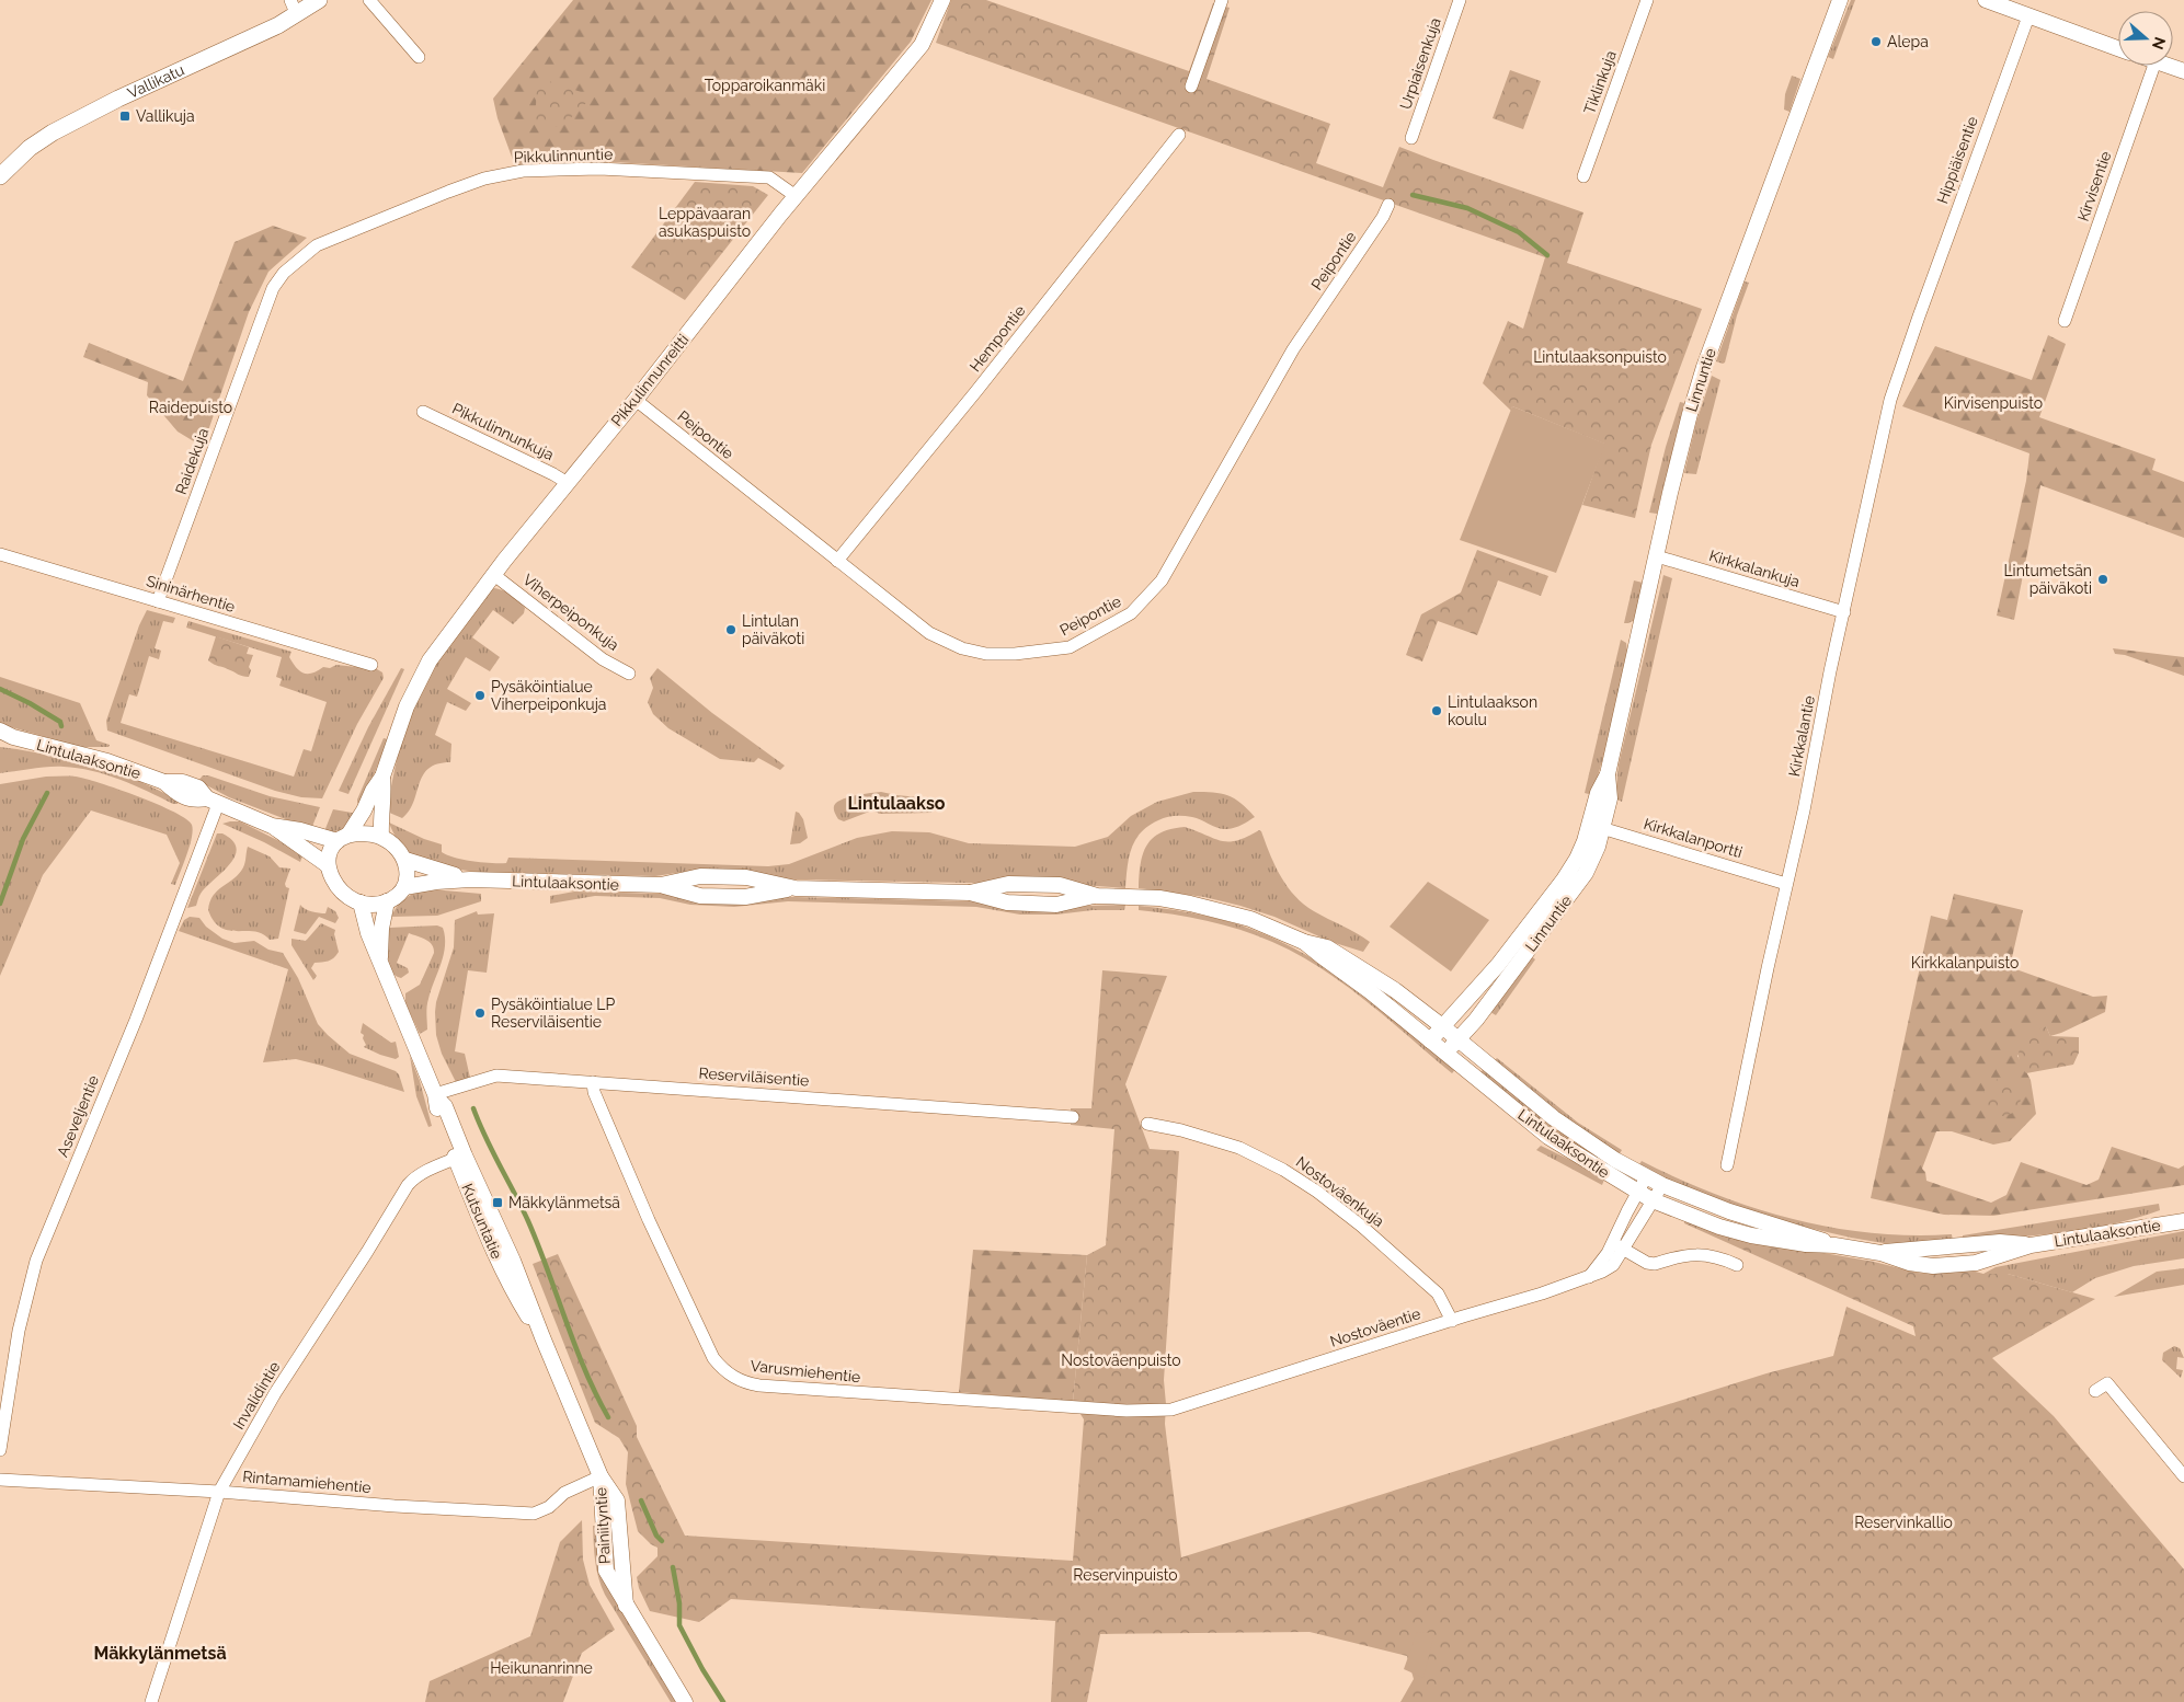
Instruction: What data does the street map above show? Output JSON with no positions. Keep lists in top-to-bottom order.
{
  "streets": {
    "main road": ["Vallikatu"],
    "street": [
      "Urpiaisenkuja",
      "Tiklinkuja",
      "Pikkulinnuntie",
      "Hippiäisentie",
      "Kirvisentie",
      "Peipontie",
      "Hempontie",
      "Pikkulinnunreitti",
      "Linnuntie",
      "Pikkulinnunkuja",
      "Raidekuja",
      "Kirkkalankuja",
      "Sininärhentie",
      "Viherpeiponkuja",
      "Kirkkalantie",
      "Lintulaaksontie",
      "Kirkkalanportti",
      "Reserviläisentie",
      "Aseveljentie",
      "Nostoväenkuja",
      "Kutsuntatie",
      "Nostoväentie",
      "Varusmiehentie",
      "Invalidintie",
      "Rintamamiehentie",
      "Painiityntie"
    ]
  },
  "crossings": [
    ["Pikkulinnuntie", "Pikkulinnunreitti"],
    ["Pikkulinnuntie", "Raidekuja"],
    ["Hippiäisentie", "Kirkkalantie"],
    ["Peipontie", "Hempontie"],
    ["Peipontie", "Pikkulinnunreitti"],
    ["Pikkulinnunreitti", "Pikkulinnunkuja"],
    ["Pikkulinnunreitti", "Viherpeiponkuja"],
    ["Pikkulinnunreitti", "Lintulaaksontie"],
    ["Pikkulinnunreitti", "Kutsuntatie"],
    ["Linnuntie", "Kirkkalankuja"],
    ["Linnuntie", "Lintulaaksontie"],
    ["Linnuntie", "Kirkkalanportti"],
    ["Raidekuja", "Sininärhentie"],
    ["Kirkkalankuja", "Kirkkalantie"],
    ["Kirkkalantie", "Kirkkalanportti"],
    ["Lintulaaksontie", "Aseveljentie"],
    ["Lintulaaksontie", "Kutsuntatie"],
    ["Lintulaaksontie", "Nostoväentie"],
    ["Reserviläisentie", "Kutsuntatie"],
    ["Reserviläisentie", "Varusmiehentie"],
    ["Nostoväenkuja", "Nostoväentie"],
    ["Kutsuntatie", "Invalidintie"],
    ["Kutsuntatie", "Rintamamiehentie"],
    ["Kutsuntatie", "Painiityntie"],
    ["Nostoväentie", "Varusmiehentie"],
    ["Invalidintie", "Rintamamiehentie"],
    ["Rintamamiehentie", "Painiityntie"]
  ],
  "districts": ["Lintulaakso", "Mäkkylänmetsä"],
  "parks": [
    "Topparoikanmäki",
    "Leppävaaran asukaspuisto",
    "Lintulaaksonpuisto",
    "Kirvisenpuisto",
    "Raidepuisto",
    "Kirkkalanpuisto",
    "Nostoväenpuisto",
    "Reservinkallio",
    "Reservinpuisto",
    "Heikunanrinne"
  ],
  "places": {
    "other": [
      "Alepa",
      "Lintumetsän päiväkoti",
      "Lintulan päiväkoti",
      "Pysäköintialue Viherpeiponkuja",
      "Lintulaakson koulu",
      "Pysäköintialue LP Reserviläisentie"
    ],
    "transit": ["Vallikuja", "Mäkkylänmetsä"]
  },
  "north": "right"
}
